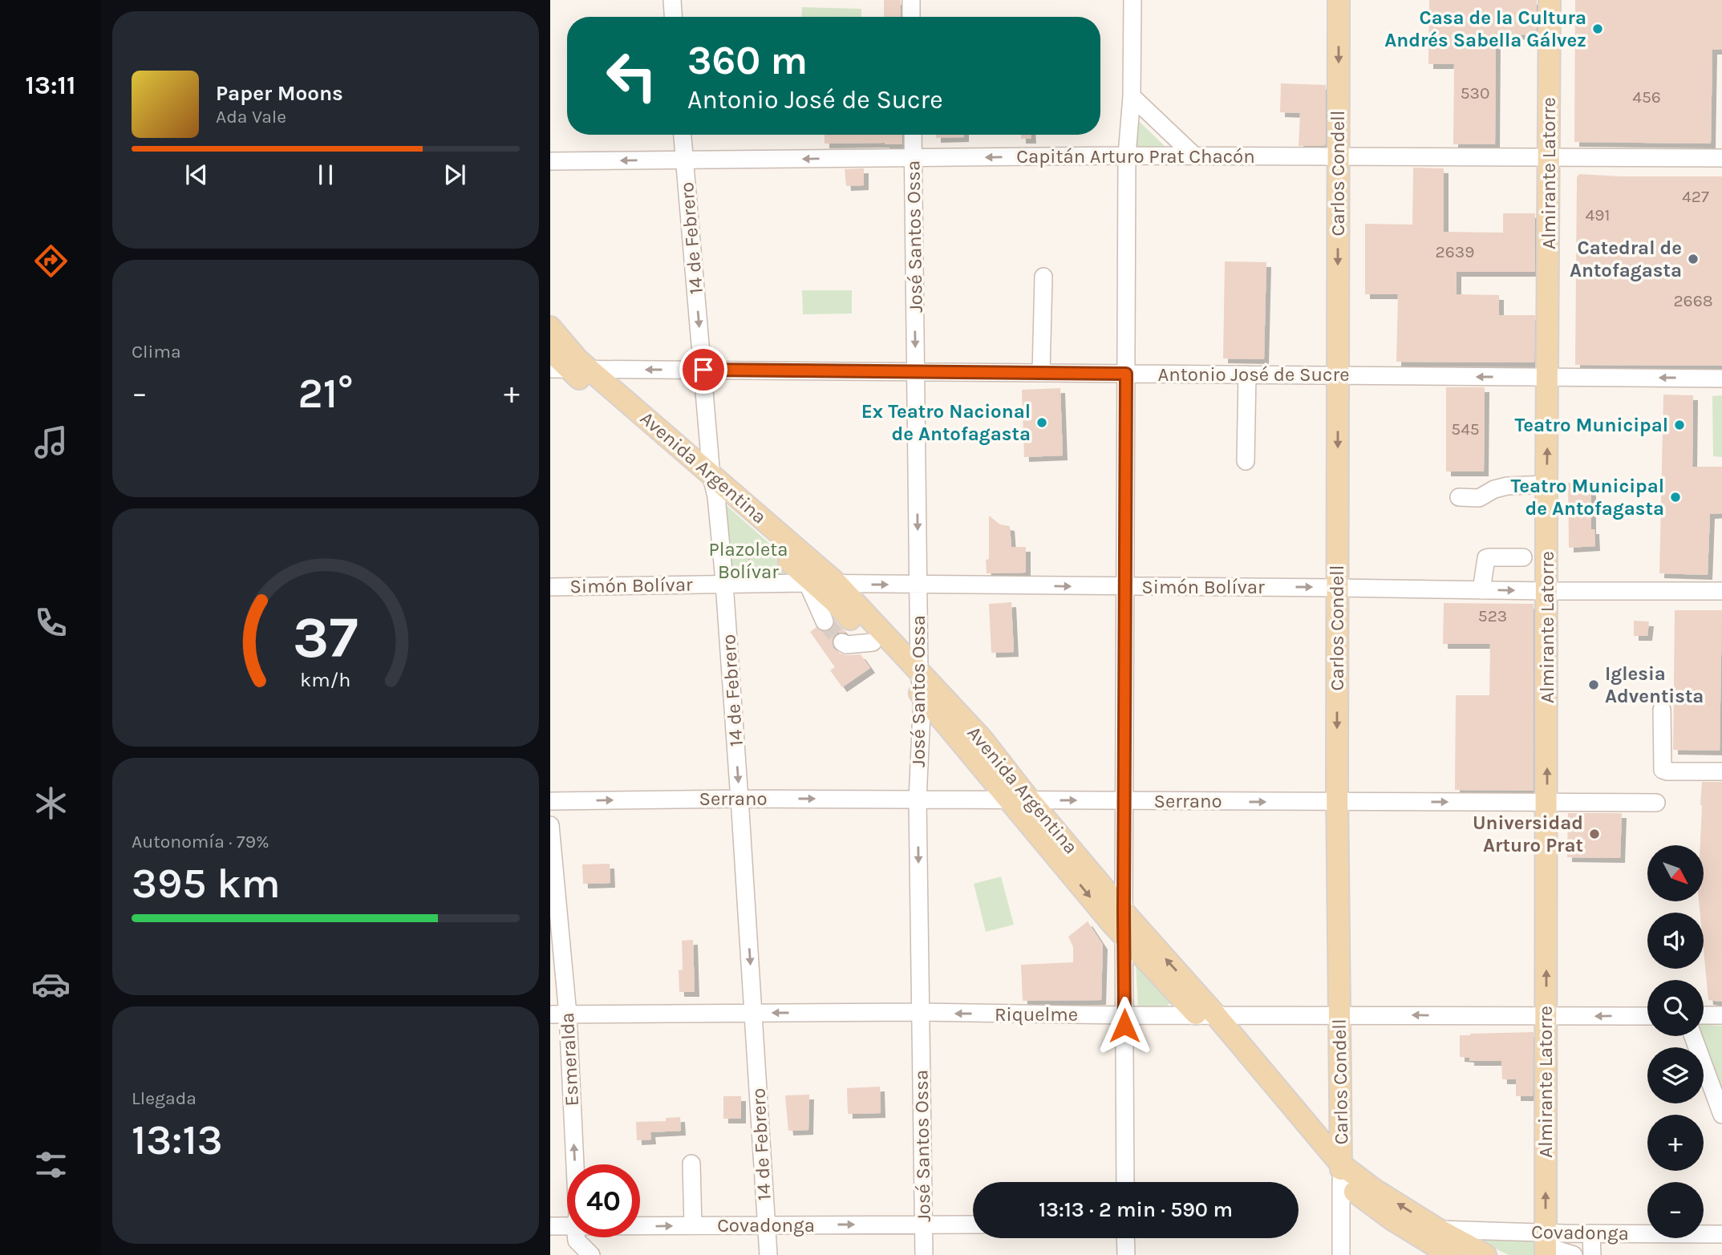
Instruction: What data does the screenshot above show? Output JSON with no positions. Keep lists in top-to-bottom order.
{
  "streets": {
    "main road": ["Carlos Condell", "Almirante Latorre", "Avenida Argentina"],
    "street": [
      "Capitán Arturo Prat Chacón",
      "José Santos Ossa",
      "14 de Febrero",
      "Antonio José de Sucre",
      "Simón Bolívar",
      "Serrano",
      "Riquelme",
      "Esmeralda",
      "Covadonga"
    ]
  },
  "crossings": [
    ["Capitán Arturo Prat Chacón", "Carlos Condell"],
    ["Capitán Arturo Prat Chacón", "Almirante Latorre"],
    ["Capitán Arturo Prat Chacón", "José Santos Ossa"],
    ["Capitán Arturo Prat Chacón", "14 de Febrero"],
    ["Carlos Condell", "Antonio José de Sucre"],
    ["Carlos Condell", "Avenida Argentina"],
    ["Carlos Condell", "Simón Bolívar"],
    ["Carlos Condell", "Serrano"],
    ["Carlos Condell", "Riquelme"],
    ["Almirante Latorre", "Antonio José de Sucre"],
    ["Almirante Latorre", "Simón Bolívar"],
    ["Almirante Latorre", "Serrano"],
    ["Almirante Latorre", "Riquelme"],
    ["Almirante Latorre", "Covadonga"],
    ["José Santos Ossa", "Antonio José de Sucre"],
    ["José Santos Ossa", "Avenida Argentina"],
    ["José Santos Ossa", "Simón Bolívar"],
    ["José Santos Ossa", "Serrano"],
    ["José Santos Ossa", "Riquelme"],
    ["José Santos Ossa", "Covadonga"],
    ["14 de Febrero", "Antonio José de Sucre"],
    ["14 de Febrero", "Avenida Argentina"],
    ["14 de Febrero", "Simón Bolívar"],
    ["14 de Febrero", "Serrano"],
    ["14 de Febrero", "Riquelme"],
    ["14 de Febrero", "Covadonga"],
    ["Antonio José de Sucre", "Avenida Argentina"],
    ["Avenida Argentina", "Simón Bolívar"],
    ["Avenida Argentina", "Serrano"],
    ["Avenida Argentina", "Riquelme"],
    ["Avenida Argentina", "Covadonga"],
    ["Riquelme", "Esmeralda"]
  ],
  "one_way": [
    "Capitán Arturo Prat Chacón",
    "Carlos Condell",
    "Almirante Latorre",
    "José Santos Ossa",
    "14 de Febrero",
    "Antonio José de Sucre",
    "Simón Bolívar",
    "Serrano",
    "Riquelme",
    "Esmeralda"
  ],
  "parks": ["Plazoleta Bolívar"],
  "places": [
    "Casa de la Cultura Andrés Sabella Gálvez",
    "Catedral de Antofagasta",
    "Ex Teatro Nacional de Antofagasta",
    "Teatro Municipal",
    "Teatro Municipal de Antofagasta",
    "Iglesia Adventista",
    "Universidad Arturo Prat"
  ],
  "house_numbers": [
    "530",
    "456",
    "427",
    "491",
    "2639",
    "2668",
    "545",
    "523"
  ],
  "north": "bottom right",
  "page": {
    "tabs": "13:11",
    "turn": ["360 m", "Antonio José de Sucre"],
    "song": ["Paper Moons", "Ada Vale"],
    "tile": [
      "Clima",
      ["Autonomía · 79%", "395 km"],
      ["Llegada", "13:13"]
    ],
    "heat": ["−", "21°", "+"],
    "map_buttons": ["+", "−"],
    "limit": "40",
    "trip": "13:13 · 2 min · 590 m",
    "gauge": ["37", "km/h"]
  }
}
